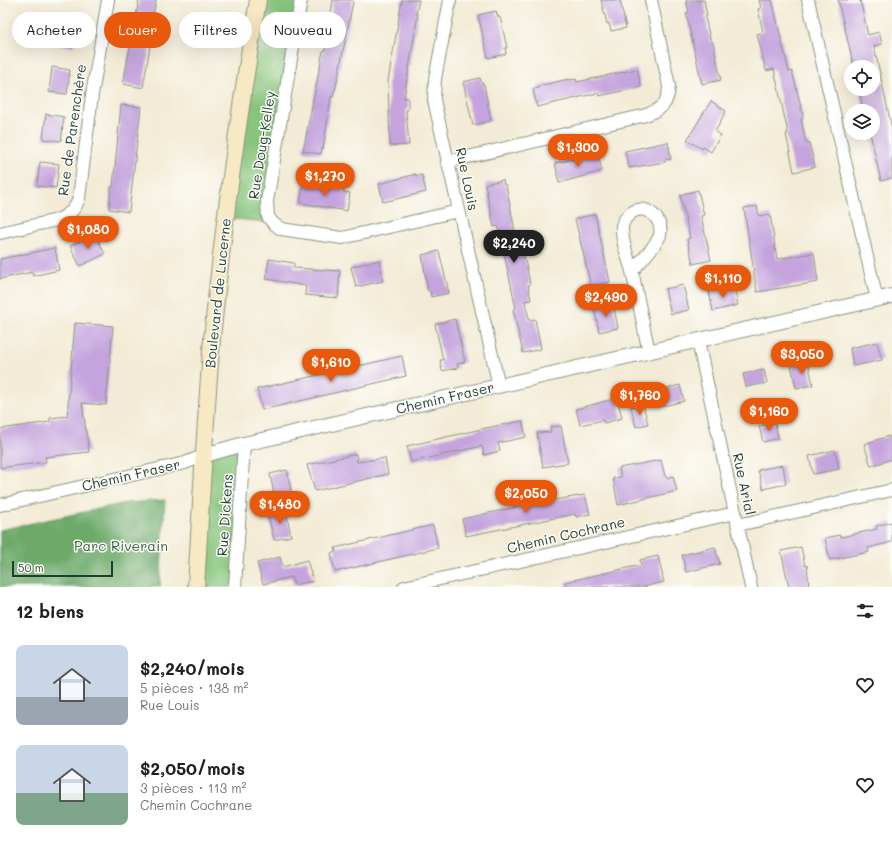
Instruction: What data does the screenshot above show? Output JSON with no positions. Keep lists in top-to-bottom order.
{
  "streets": {
    "main road": ["Boulevard de Lucerne"],
    "street": [
      "Rue de Parenchère",
      "Rue Doug-Kelley",
      "Rue Louis",
      "Chemin Fraser",
      "Rue Arial",
      "Rue Dickens",
      "Chemin Cochrane"
    ]
  },
  "crossings": [
    ["Rue Doug-Kelley", "Rue Louis"],
    ["Rue Louis", "Chemin Fraser"],
    ["Boulevard de Lucerne", "Chemin Fraser"],
    ["Chemin Fraser", "Rue Arial"],
    ["Chemin Fraser", "Rue Dickens"],
    ["Rue Arial", "Chemin Cochrane"]
  ],
  "parks": ["Parc Riverain"],
  "scale_bar": "50 m",
  "page": {
    "chip": [
      "Acheter",
      "Louer",
      "Filtres",
      "Nouveau"
    ],
    "price": [
      "$1,300",
      "$1,270",
      "$1,080",
      "$2,240",
      "$1,110",
      "$2,490",
      "$3,050",
      "$1,610",
      "$1,760",
      "$1,160",
      "$2,050",
      "$1,480"
    ],
    "scale": "50 m",
    "heading": "12 biens",
    "list": [
      {
        "name": "$2,240/mois",
        "note": "5 pièces · 138 m² · Rue Louis"
      },
      {
        "name": "$2,050/mois",
        "note": "3 pièces · 113 m² · Chemin Cochrane"
      }
    ]
  }
}
